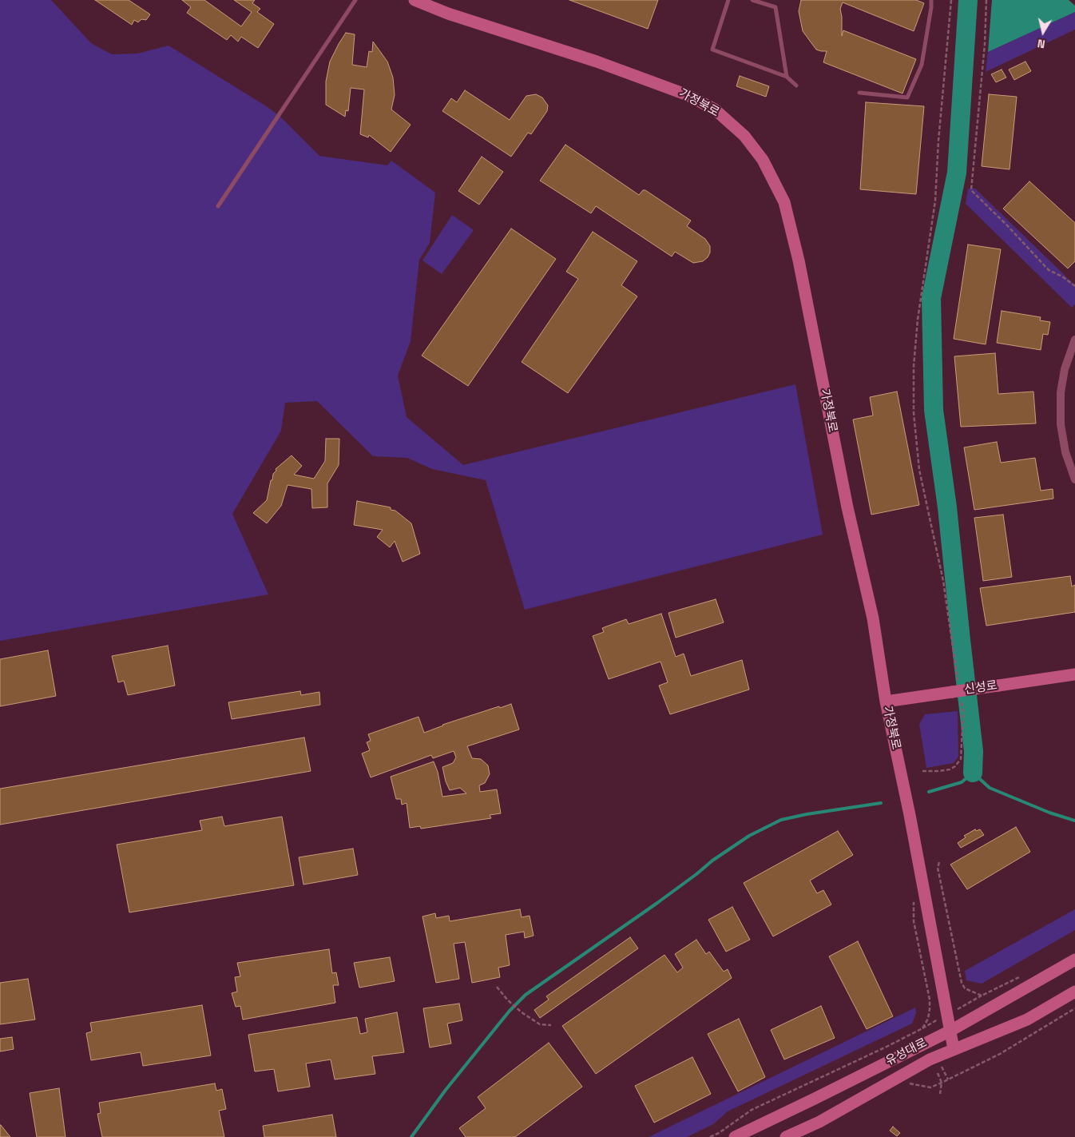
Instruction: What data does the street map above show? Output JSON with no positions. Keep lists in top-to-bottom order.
{
  "streets": {
    "main road": ["가정북로", "신성로", "유성대로"]
  },
  "crossings": [
    ["가정북로", "신성로"],
    ["가정북로", "유성대로"]
  ],
  "north": "bottom"
}
